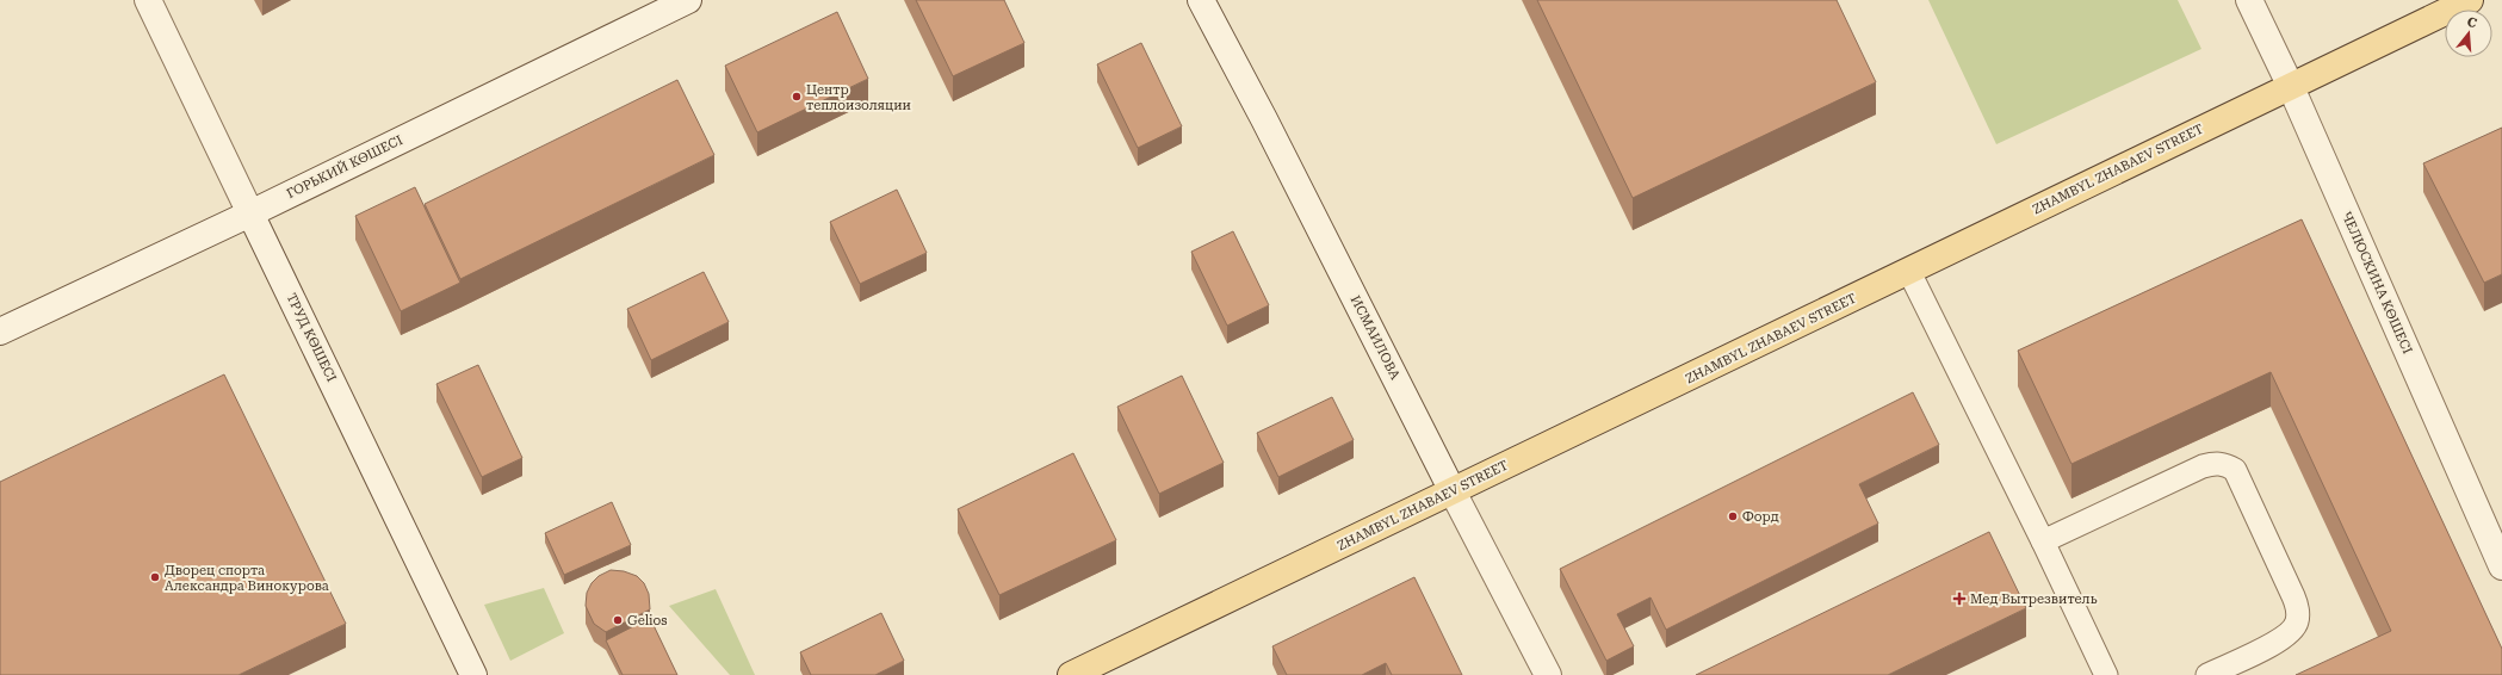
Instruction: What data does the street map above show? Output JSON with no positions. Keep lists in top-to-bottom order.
{
  "streets": {
    "main road": ["ZHAMBYL ZHABAEV STREET"],
    "street": [
      "ГОРЬКИЙ КӨШЕСІ",
      "ЧЕЛЮСКИНА КӨШЕСІ",
      "ТРУД КӨШЕСІ",
      "ИСМАИЛОВА"
    ]
  },
  "crossings": [
    ["ГОРЬКИЙ КӨШЕСІ", "ТРУД КӨШЕСІ"],
    ["ZHAMBYL ZHABAEV STREET", "ЧЕЛЮСКИНА КӨШЕСІ"],
    ["ZHAMBYL ZHABAEV STREET", "ИСМАИЛОВА"]
  ],
  "places": {
    "other": [
      "Центр теплоизоляции",
      "Форд",
      "Дворец спорта Александра Винокурова",
      "Gelios"
    ],
    "health": ["Мед Вытрезвитель"]
  },
  "north": "top"
}
